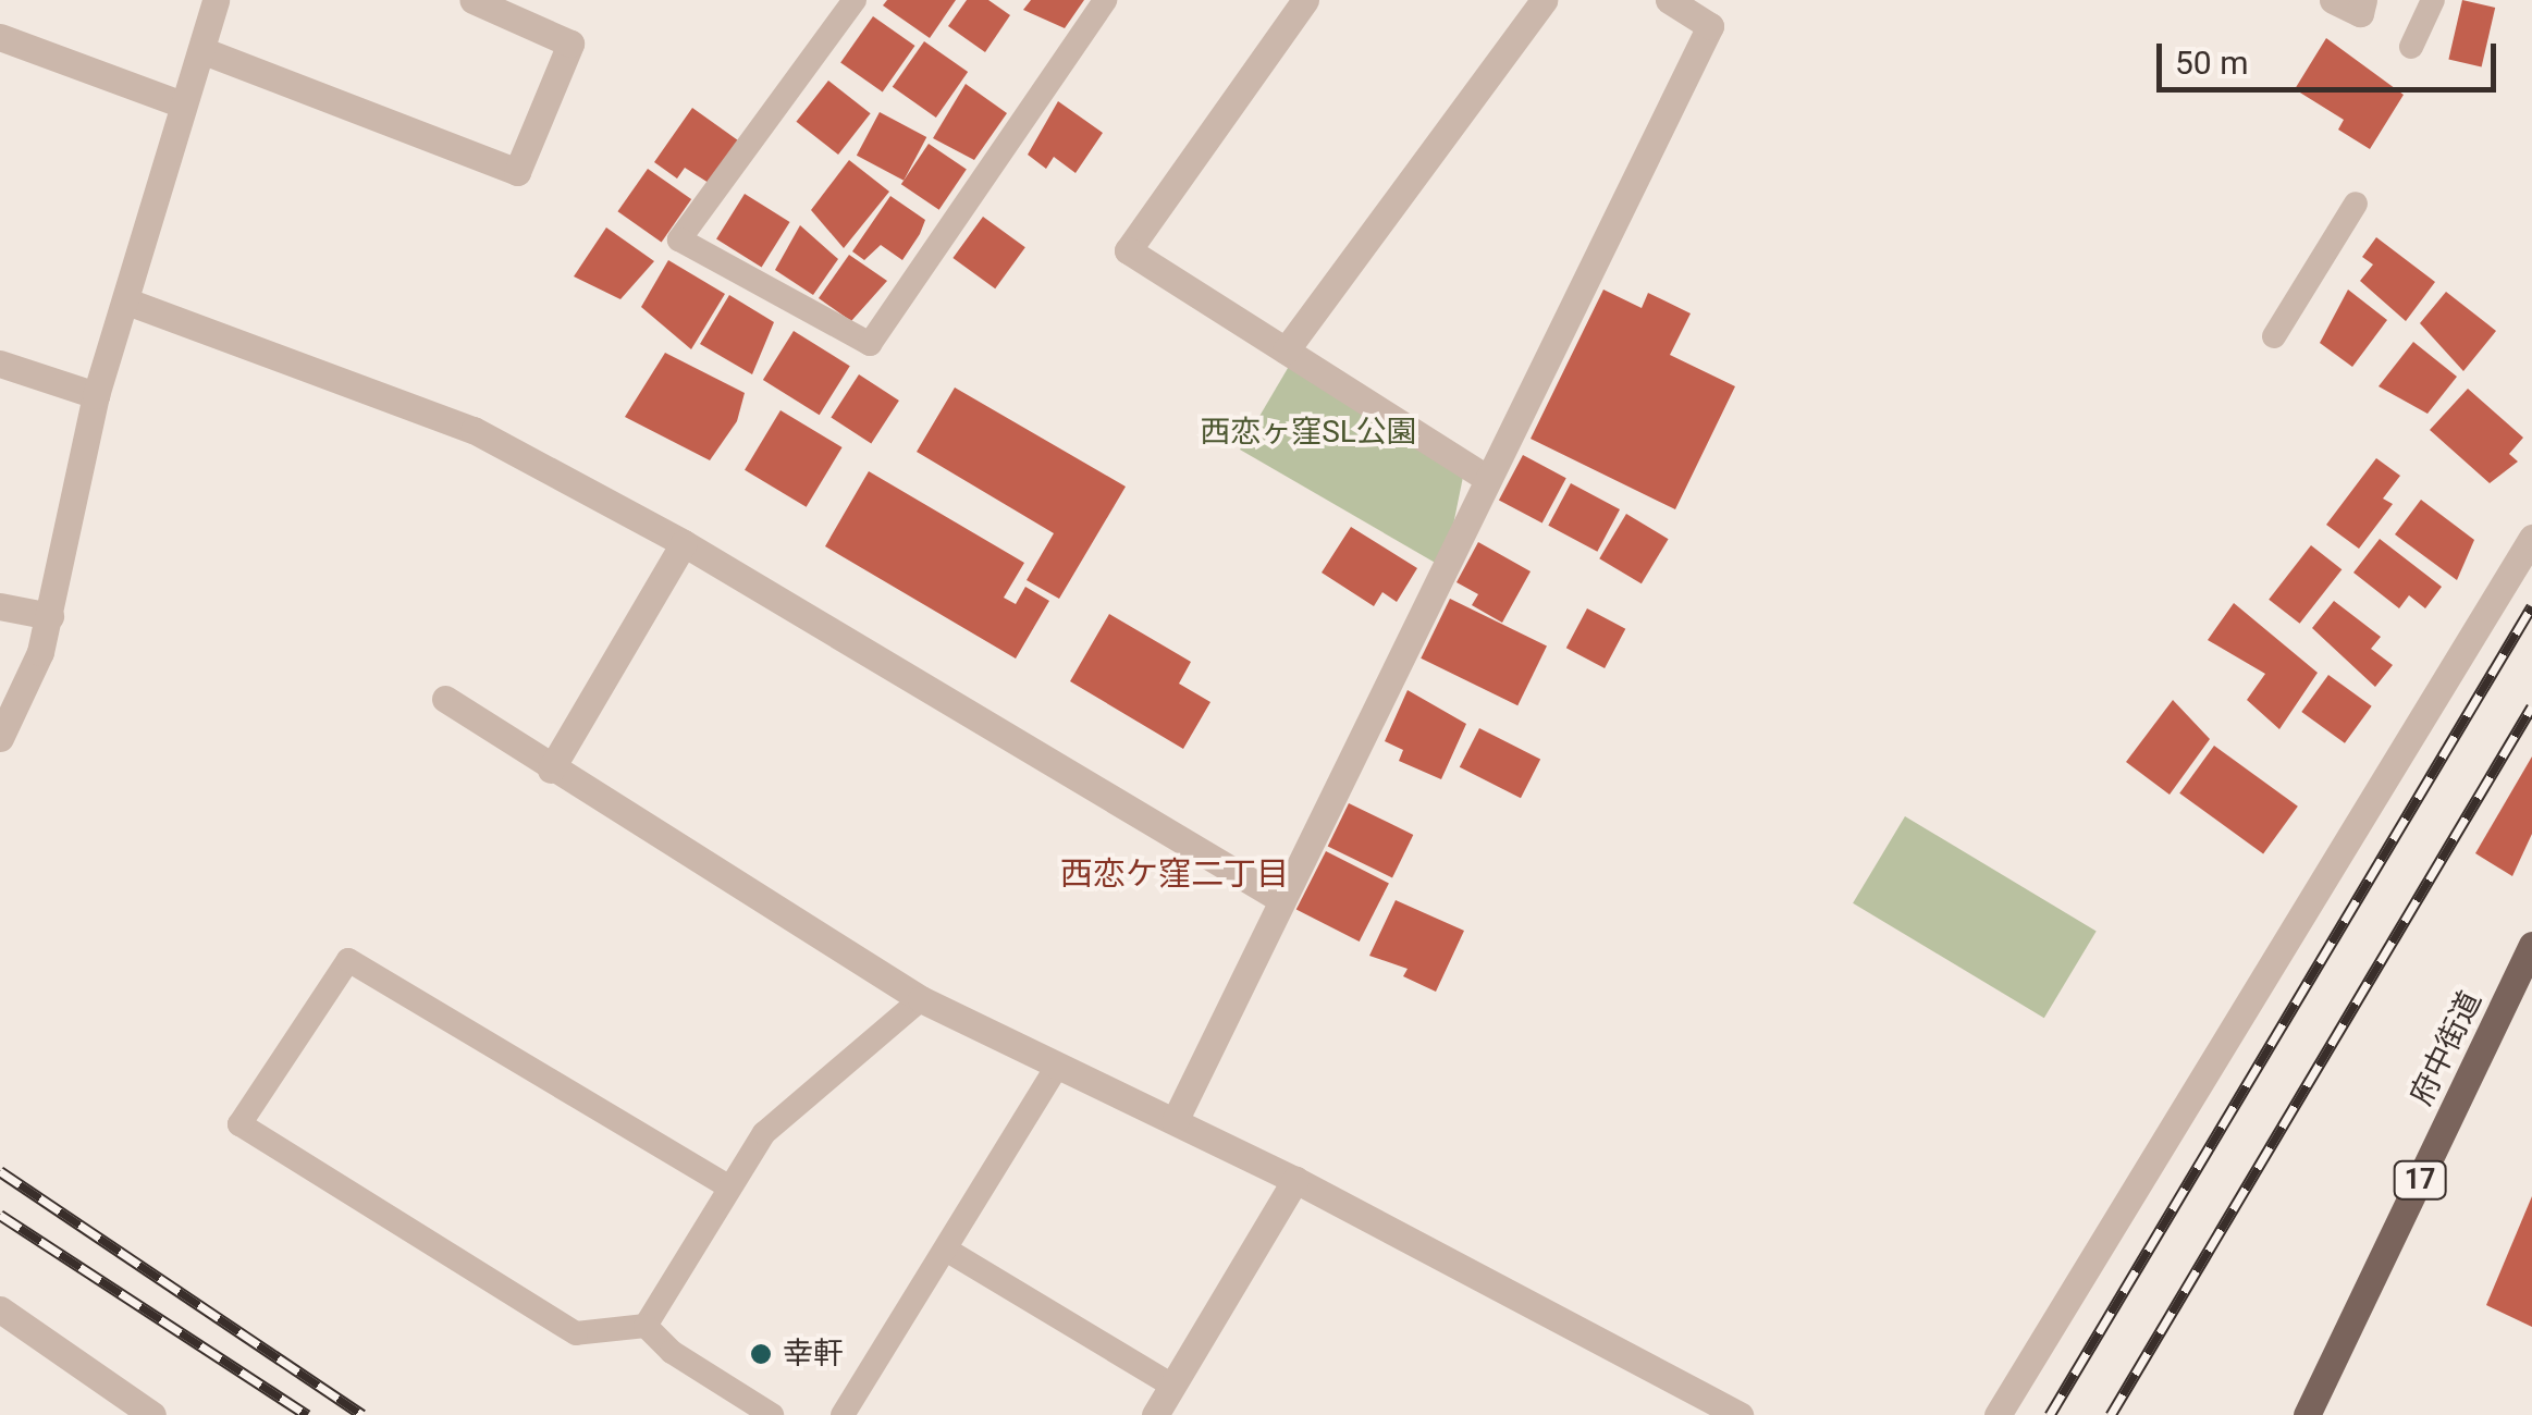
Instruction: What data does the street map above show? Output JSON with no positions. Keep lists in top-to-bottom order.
{
  "streets": {
    "main road": ["府中街道", "17"]
  },
  "districts": ["西恋ケ窪二丁目"],
  "parks": ["西恋ヶ窪SL公園"],
  "places": ["幸軒"],
  "scale_bar": "50 m"
}
